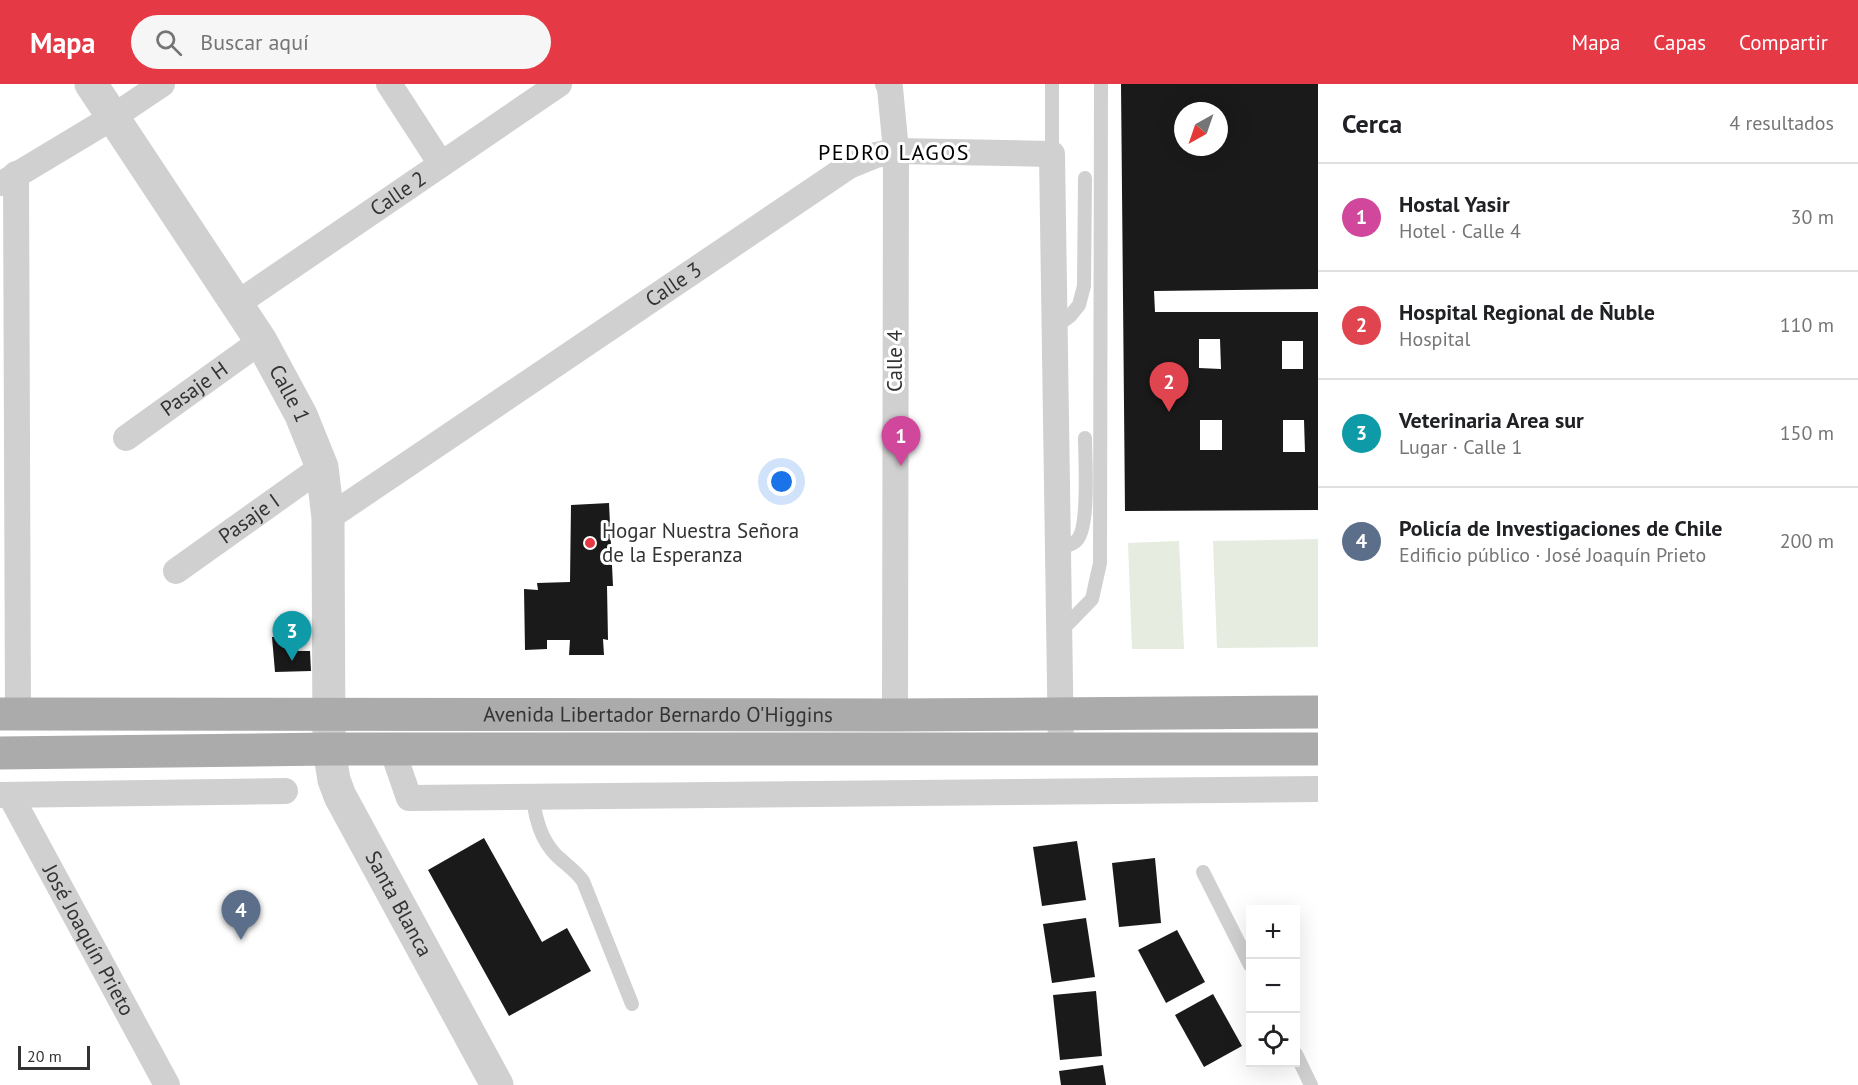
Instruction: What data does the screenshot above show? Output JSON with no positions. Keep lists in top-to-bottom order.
{
  "streets": {
    "main road": ["Avenida Libertador Bernardo O'Higgins"],
    "street": [
      "Calle 2",
      "Calle 3",
      "Calle 4",
      "Pasaje H",
      "Calle 1",
      "Pasaje I",
      "Santa Blanca",
      "José Joaquín Prieto"
    ]
  },
  "crossings": [
    ["Calle 2", "Calle 1"],
    ["Calle 3", "Calle 4"],
    ["Calle 3", "Calle 1"],
    ["Calle 4", "Avenida Libertador Bernardo O'Higgins"],
    ["Pasaje H", "Calle 1"],
    ["Calle 1", "Pasaje I"],
    ["Calle 1", "Avenida Libertador Bernardo O'Higgins"],
    ["Calle 1", "Santa Blanca"],
    ["Avenida Libertador Bernardo O'Higgins", "Santa Blanca"]
  ],
  "districts": ["PEDRO LAGOS"],
  "places": ["Hogar Nuestra Señora de la Esperanza"],
  "scale_bar": "20 m",
  "north": "bottom left",
  "page": {
    "header": "Mapa",
    "search": "Buscar aquí",
    "nav": ["Mapa", "Capas", "Compartir"],
    "heading": ["Cerca", "4 resultados"],
    "list": [
      {
        "mark": "1",
        "name": "Hostal Yasir",
        "note": "Hotel · Calle 4",
        "value": "30 m"
      },
      {
        "mark": "2",
        "name": "Hospital Regional de Ñuble",
        "note": "Hospital",
        "value": "110 m"
      },
      {
        "mark": "3",
        "name": "Veterinaria Area sur",
        "note": "Lugar · Calle 1",
        "value": "150 m"
      },
      {
        "mark": "4",
        "name": "Policía de Investigaciones de Chile",
        "note": "Edificio público · José Joaquín Prieto",
        "value": "200 m"
      }
    ],
    "pins": [
      "2",
      "1",
      "3",
      "4"
    ],
    "map_buttons": ["+", "−"],
    "scale": "20 m"
  }
}
